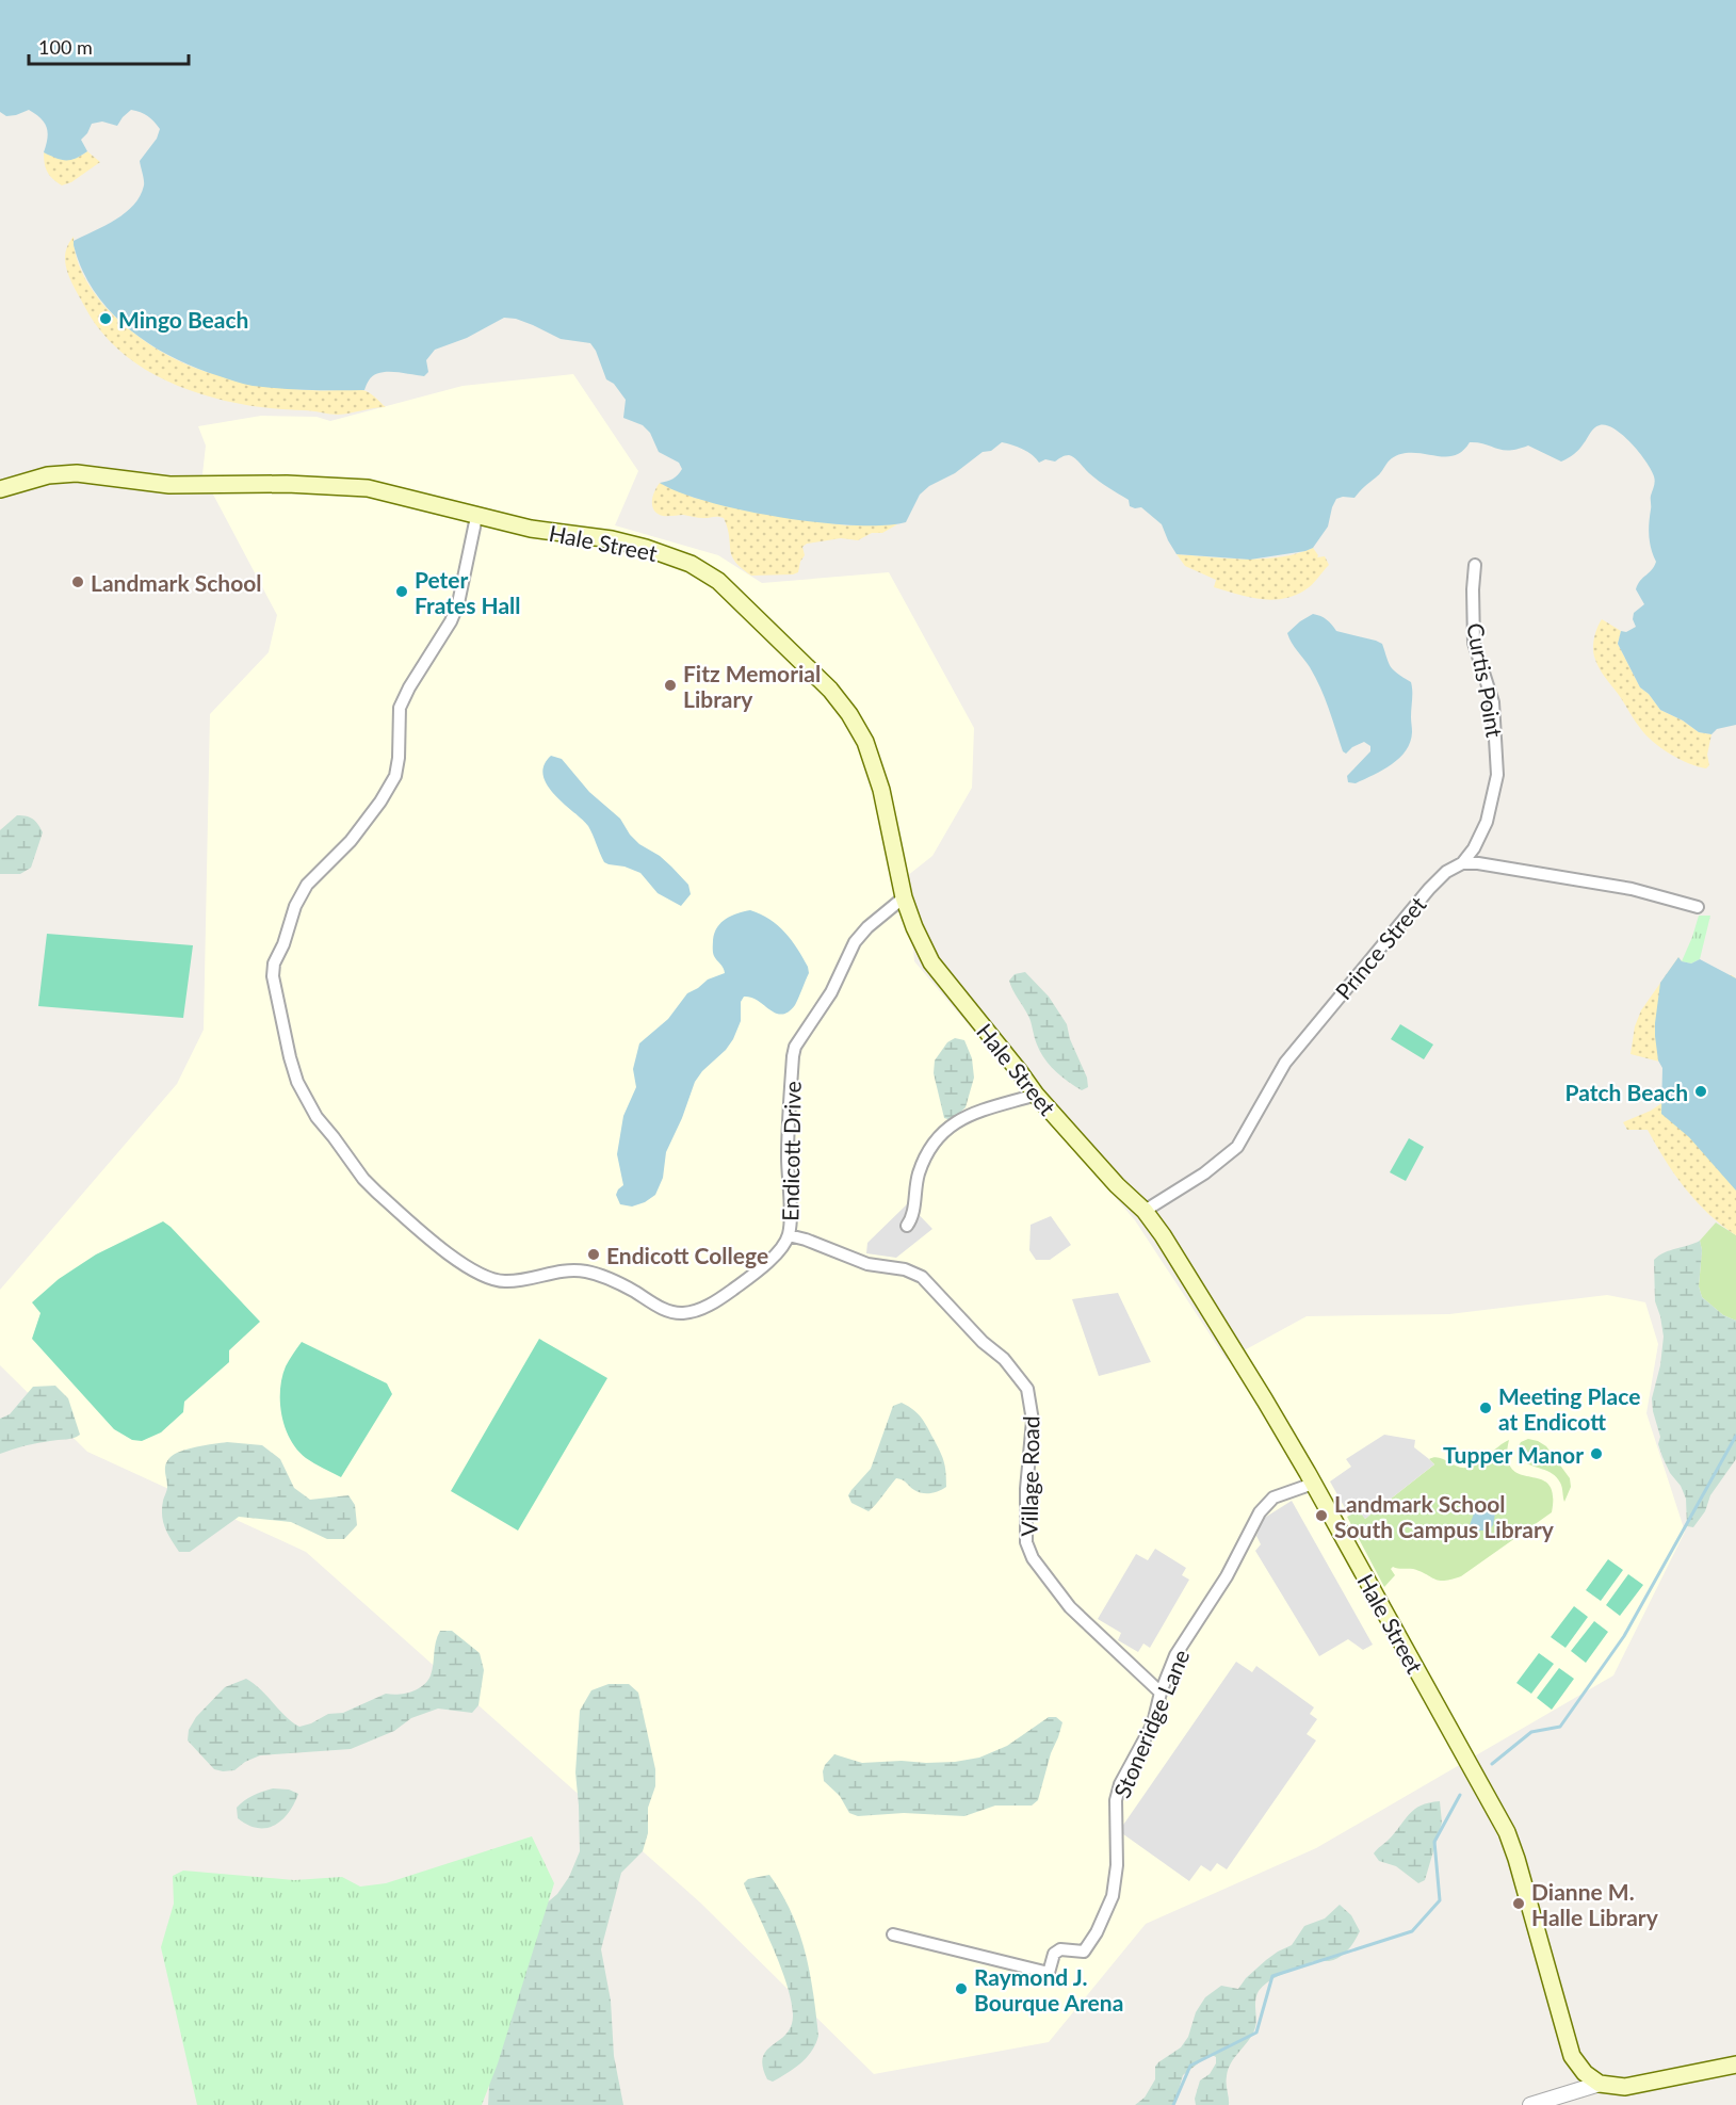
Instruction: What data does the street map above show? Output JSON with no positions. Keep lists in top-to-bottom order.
{
  "streets": {
    "main road": ["Hale Street"],
    "street": [
      "Curtis Point",
      "Prince Street",
      "Endicott Drive",
      "Village Road",
      "Stoneridge Lane"
    ]
  },
  "crossings": [
    ["Hale Street", "Prince Street"],
    ["Hale Street", "Endicott Drive"],
    ["Hale Street", "Stoneridge Lane"],
    ["Curtis Point", "Prince Street"],
    ["Endicott Drive", "Village Road"],
    ["Village Road", "Stoneridge Lane"]
  ],
  "places": [
    "Mingo Beach",
    "Landmark School",
    "Peter Frates Hall",
    "Fitz Memorial Library",
    "Patch Beach",
    "Endicott College",
    "Meeting Place at Endicott",
    "Tupper Manor",
    "Landmark School South Campus Library",
    "Dianne M. Halle Library",
    "Raymond J. Bourque Arena"
  ],
  "scale_bar": "100 m"
}
